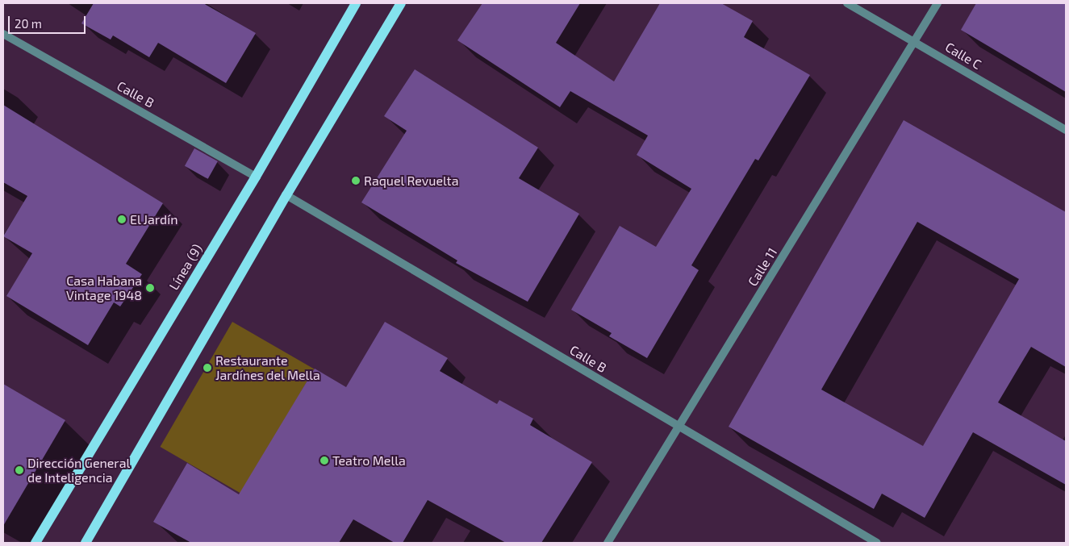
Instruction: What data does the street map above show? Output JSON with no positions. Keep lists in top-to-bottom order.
{
  "streets": {
    "main road": ["Línea (9)"],
    "street": ["Calle C", "Calle B", "Calle 11"]
  },
  "crossings": [
    ["Calle C", "Calle 11"],
    ["Calle B", "Línea (9)"],
    ["Calle B", "Calle 11"]
  ],
  "places": [
    "Raquel Revuelta",
    "El Jardín",
    "Casa Habana Vintage 1948",
    "Restaurante Jardínes del Mella",
    "Teatro Mella",
    "Dirección General de Inteligencia"
  ],
  "scale_bar": "20 m"
}
